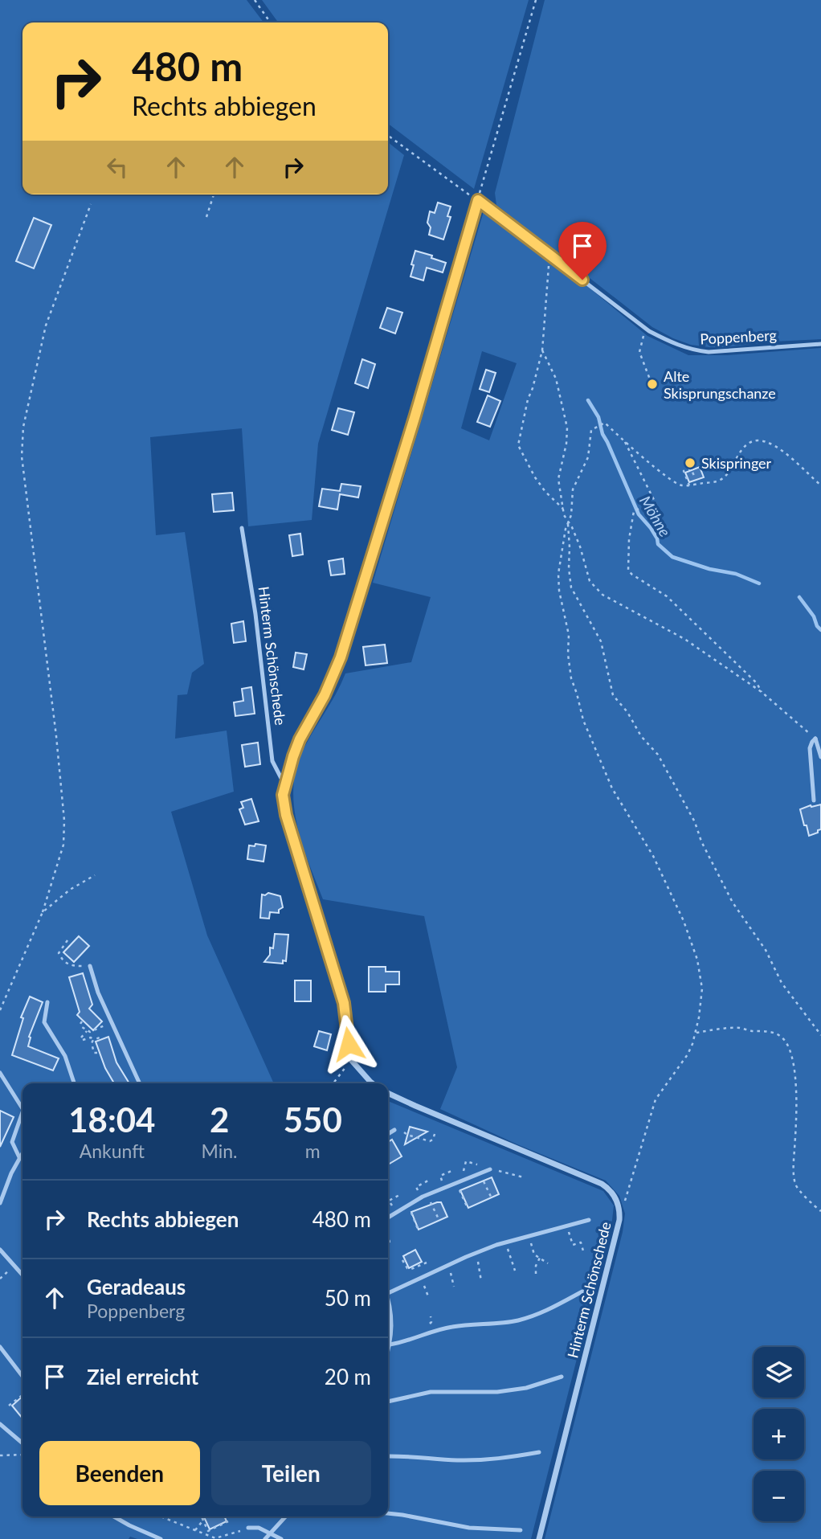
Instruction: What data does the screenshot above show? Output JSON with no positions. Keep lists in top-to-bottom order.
{
  "streets": {
    "street": ["Hinterm Schönschede"],
    "lane": ["Poppenberg"]
  },
  "crossings": [
    ["Poppenberg", "Hinterm Schönschede"]
  ],
  "water": ["Möhne"],
  "places": ["Alte Skisprungschanze", "Skispringer"],
  "page": {
    "turn": ["480 m", "Rechts abbiegen"],
    "eta": [
      "18:04",
      "Ankunft",
      "2",
      "Min.",
      "550",
      "m"
    ],
    "list": [
      {
        "name": "Rechts abbiegen",
        "value": "480 m"
      },
      {
        "name": "Geradeaus",
        "note": "Poppenberg",
        "value": "50 m"
      },
      {
        "name": "Ziel erreicht",
        "value": "20 m"
      }
    ],
    "map_buttons": ["+", "−"],
    "buttons": ["Beenden", "Teilen"]
  }
}
